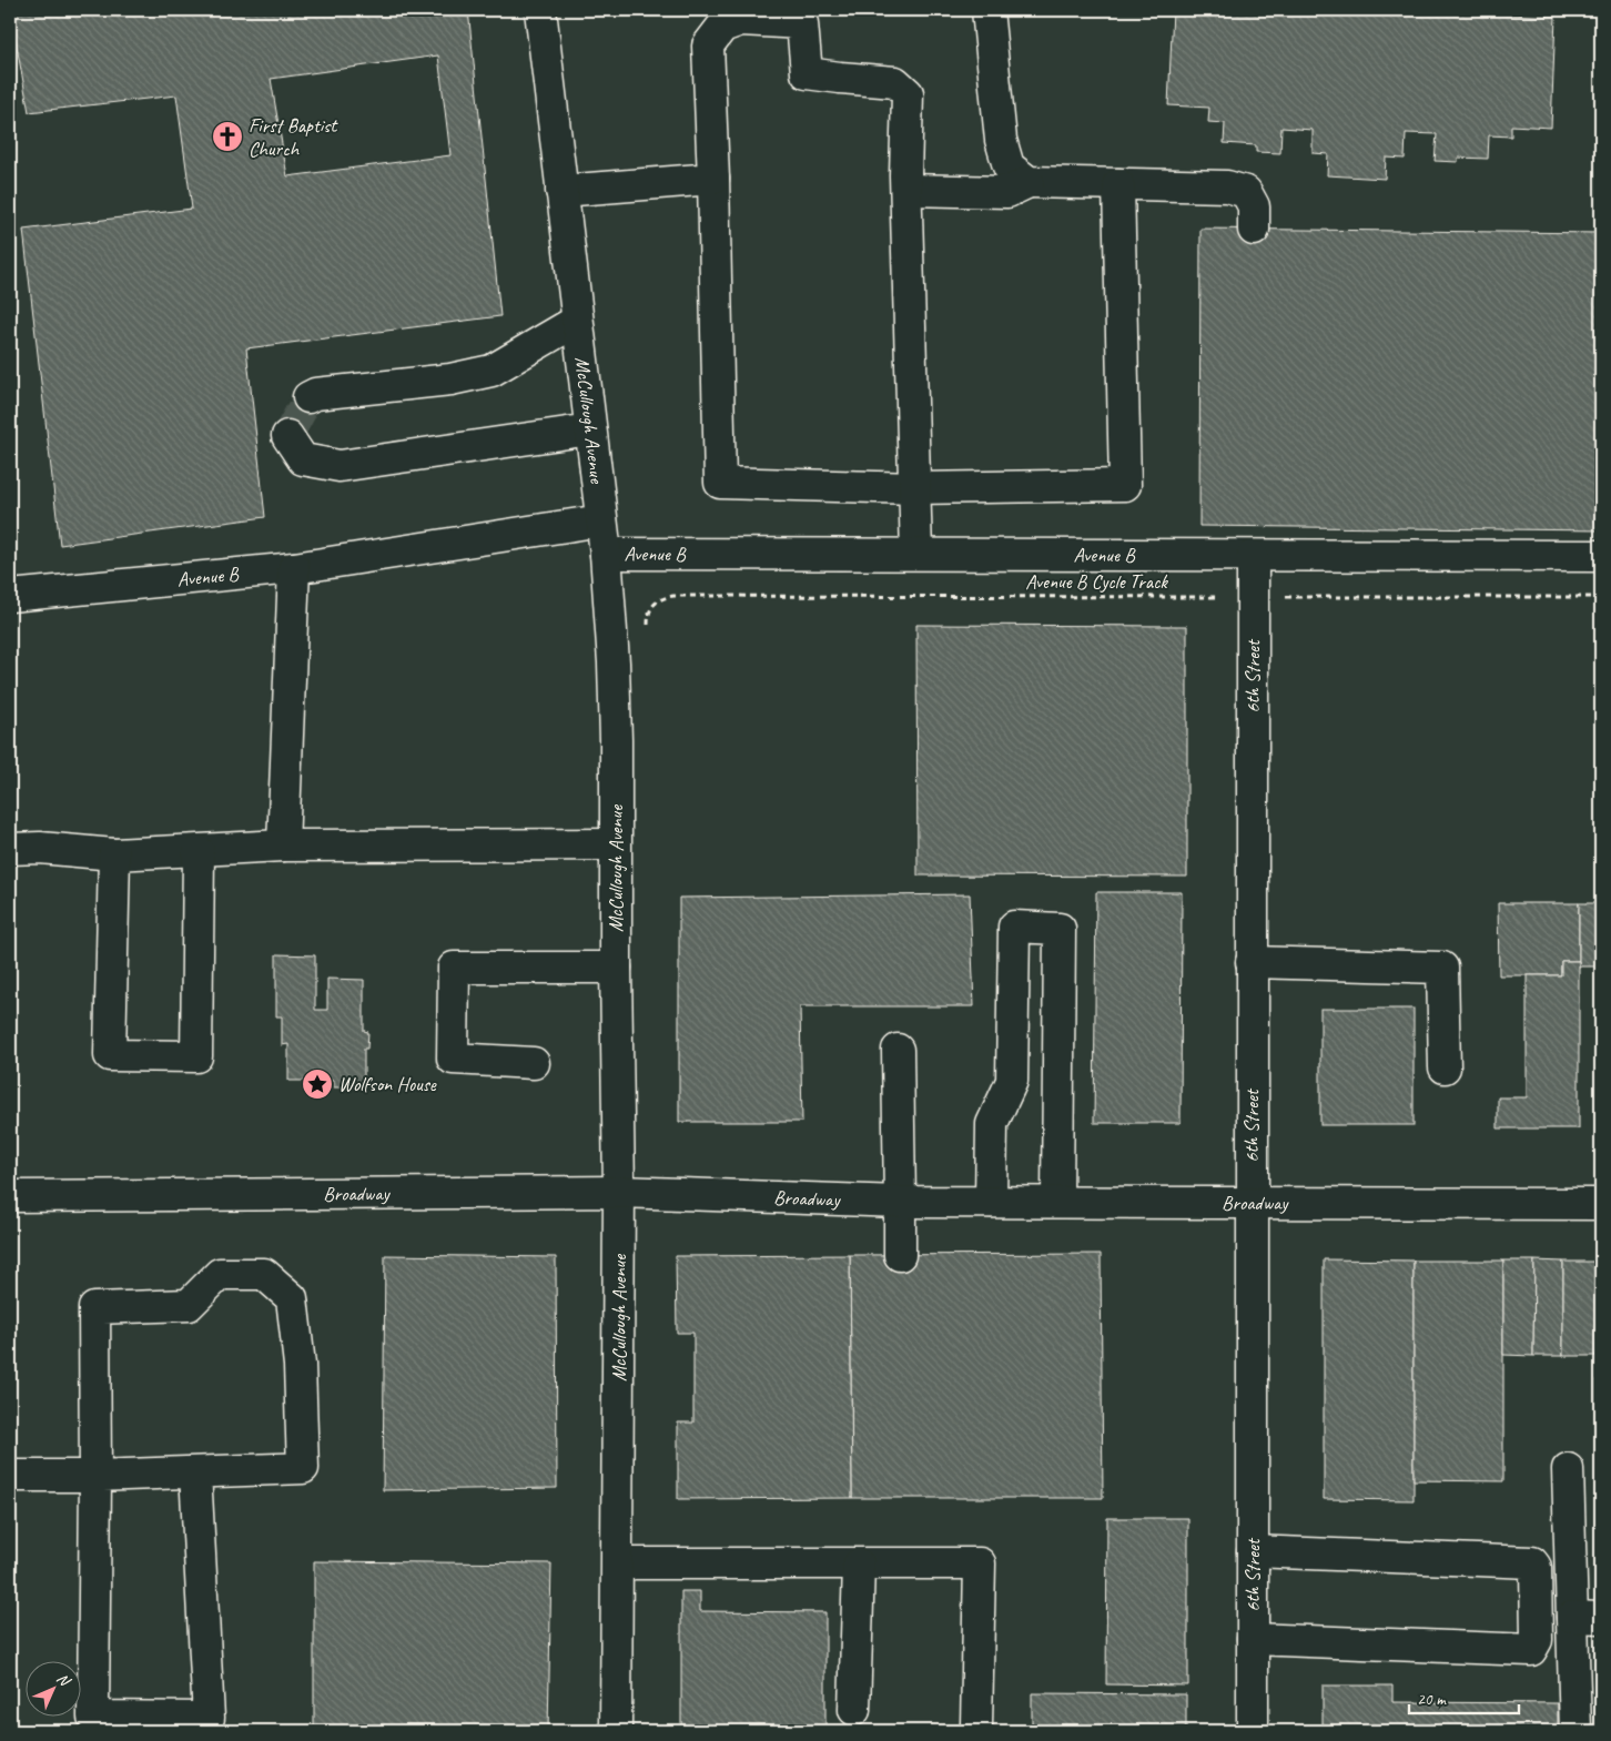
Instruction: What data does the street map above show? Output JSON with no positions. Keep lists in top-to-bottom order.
{
  "streets": {
    "main road": [
      "McCullough Avenue",
      "Avenue B",
      "6th Street",
      "Broadway"
    ],
    "path": ["Avenue B Cycle Track"]
  },
  "crossings": [
    ["McCullough Avenue", "Avenue B"],
    ["McCullough Avenue", "Broadway"],
    ["Avenue B", "6th Street"],
    ["Avenue B Cycle Track", "6th Street"],
    ["6th Street", "Broadway"]
  ],
  "places": {
    "church": ["First Baptist Church"],
    "place": ["Wolfson House"]
  },
  "scale_bar": "20 m",
  "north": "top right"
}
